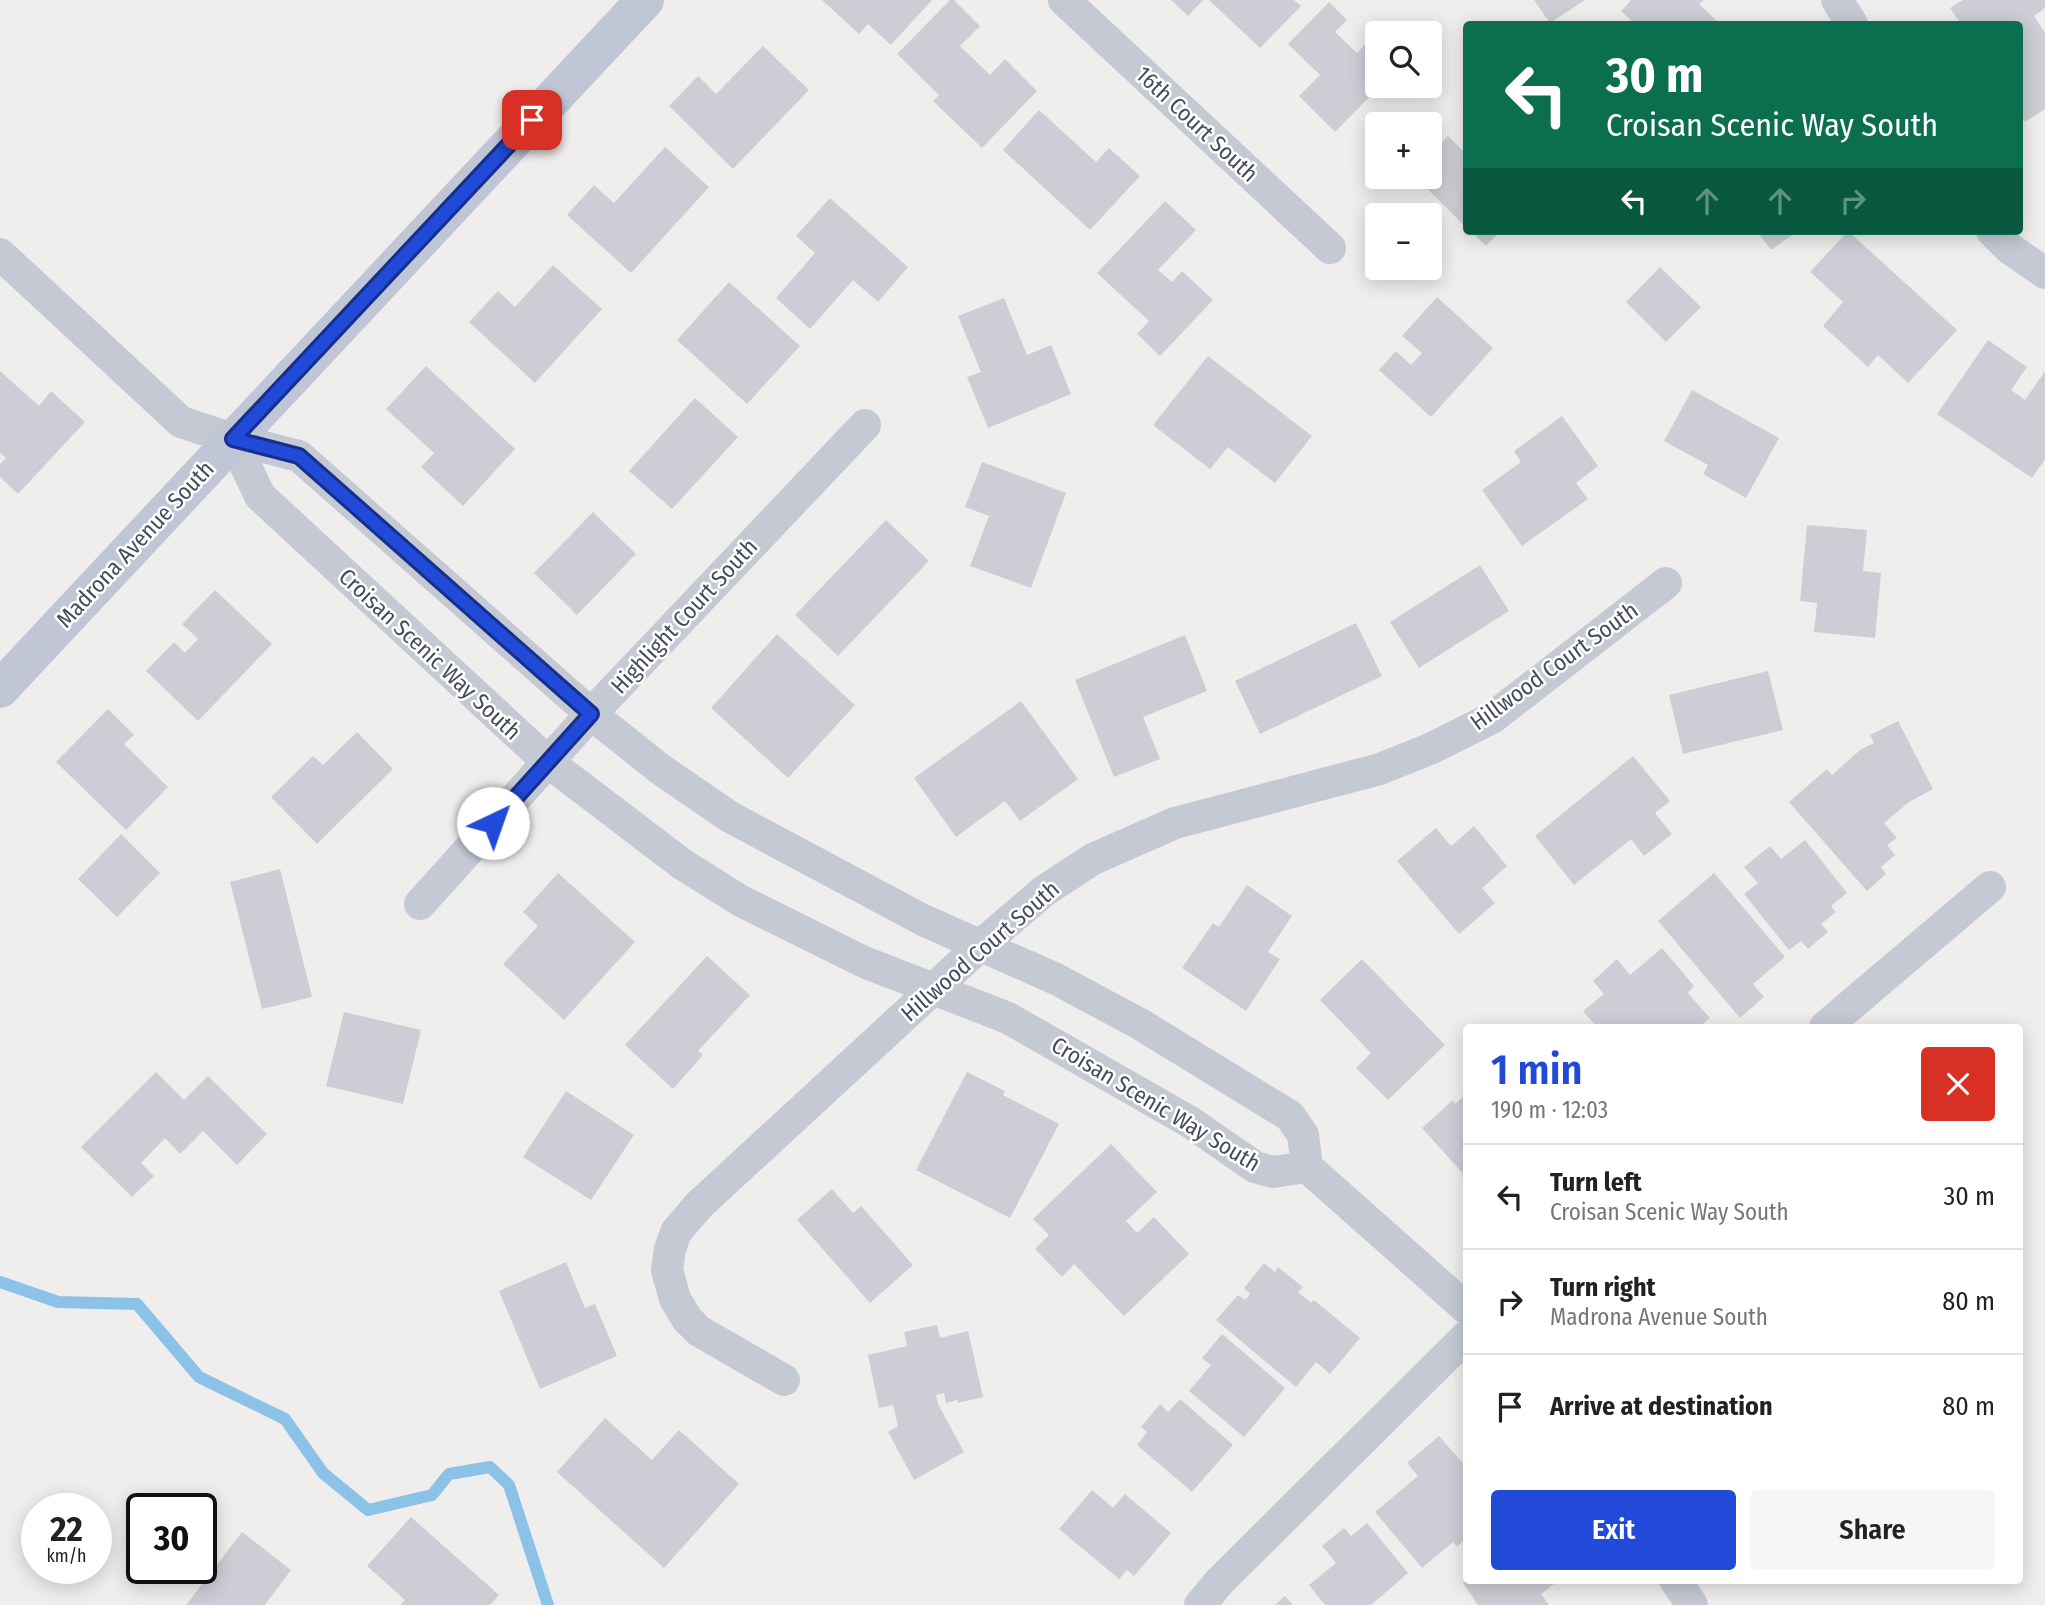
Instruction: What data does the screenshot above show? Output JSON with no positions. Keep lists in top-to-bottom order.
{
  "streets": {
    "main road": ["Madrona Avenue South"],
    "street": [
      "16th Court South",
      "Highlight Court South",
      "Croisan Scenic Way South",
      "Hillwood Court South"
    ]
  },
  "crossings": [
    ["Madrona Avenue South", "Croisan Scenic Way South"],
    ["Highlight Court South", "Croisan Scenic Way South"],
    ["Croisan Scenic Way South", "Hillwood Court South"]
  ],
  "page": {
    "map_buttons": ["+", "−"],
    "turn": ["30 m", "Croisan Scenic Way South"],
    "heading": ["1 min", "190 m · 12:03"],
    "list": [
      {
        "name": "Turn left",
        "note": "Croisan Scenic Way South",
        "value": "30 m"
      },
      {
        "name": "Turn right",
        "note": "Madrona Avenue South",
        "value": "80 m"
      },
      {
        "name": "Arrive at destination",
        "value": "80 m"
      }
    ],
    "buttons": ["Exit", "Share"],
    "speed": "22 km/h",
    "limit": "30"
  }
}
